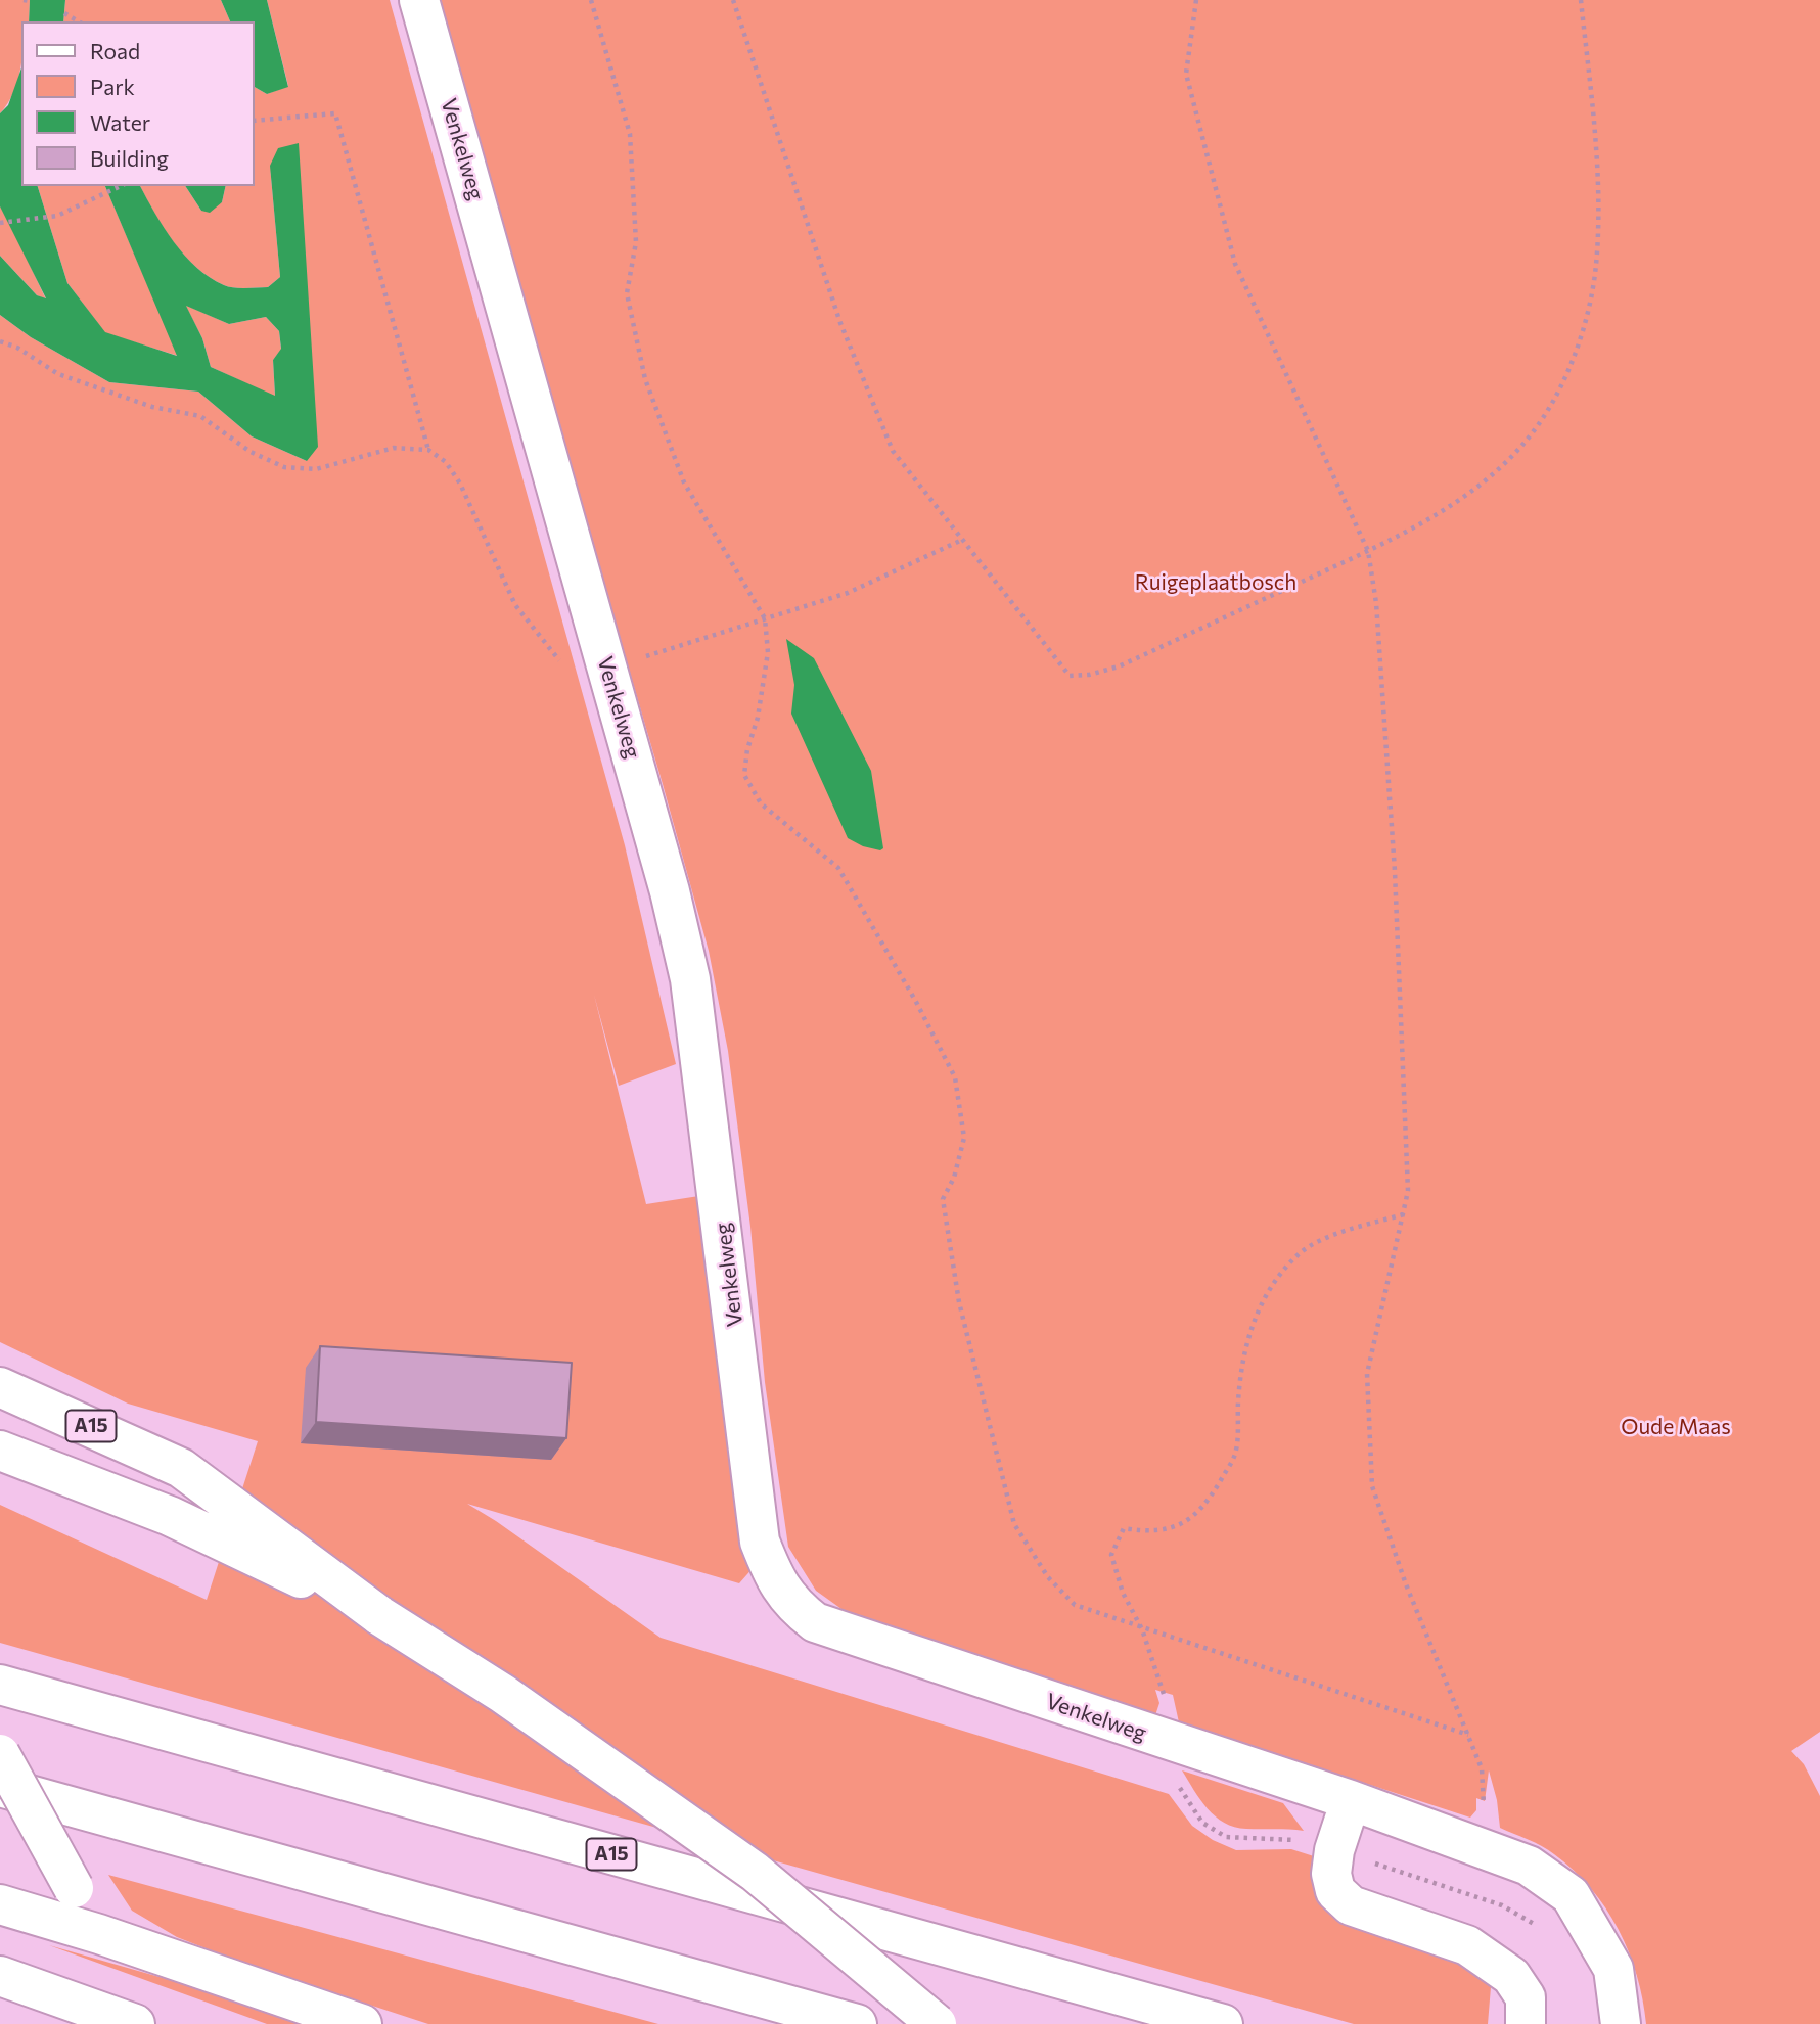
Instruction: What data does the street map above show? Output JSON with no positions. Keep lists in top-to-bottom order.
{
  "streets": {
    "main road": ["Venkelweg", "A15"]
  },
  "parks": ["Ruigeplaatbosch", "Oude Maas"],
  "legend": [
    "Road",
    "Park",
    "Water",
    "Building"
  ]
}
